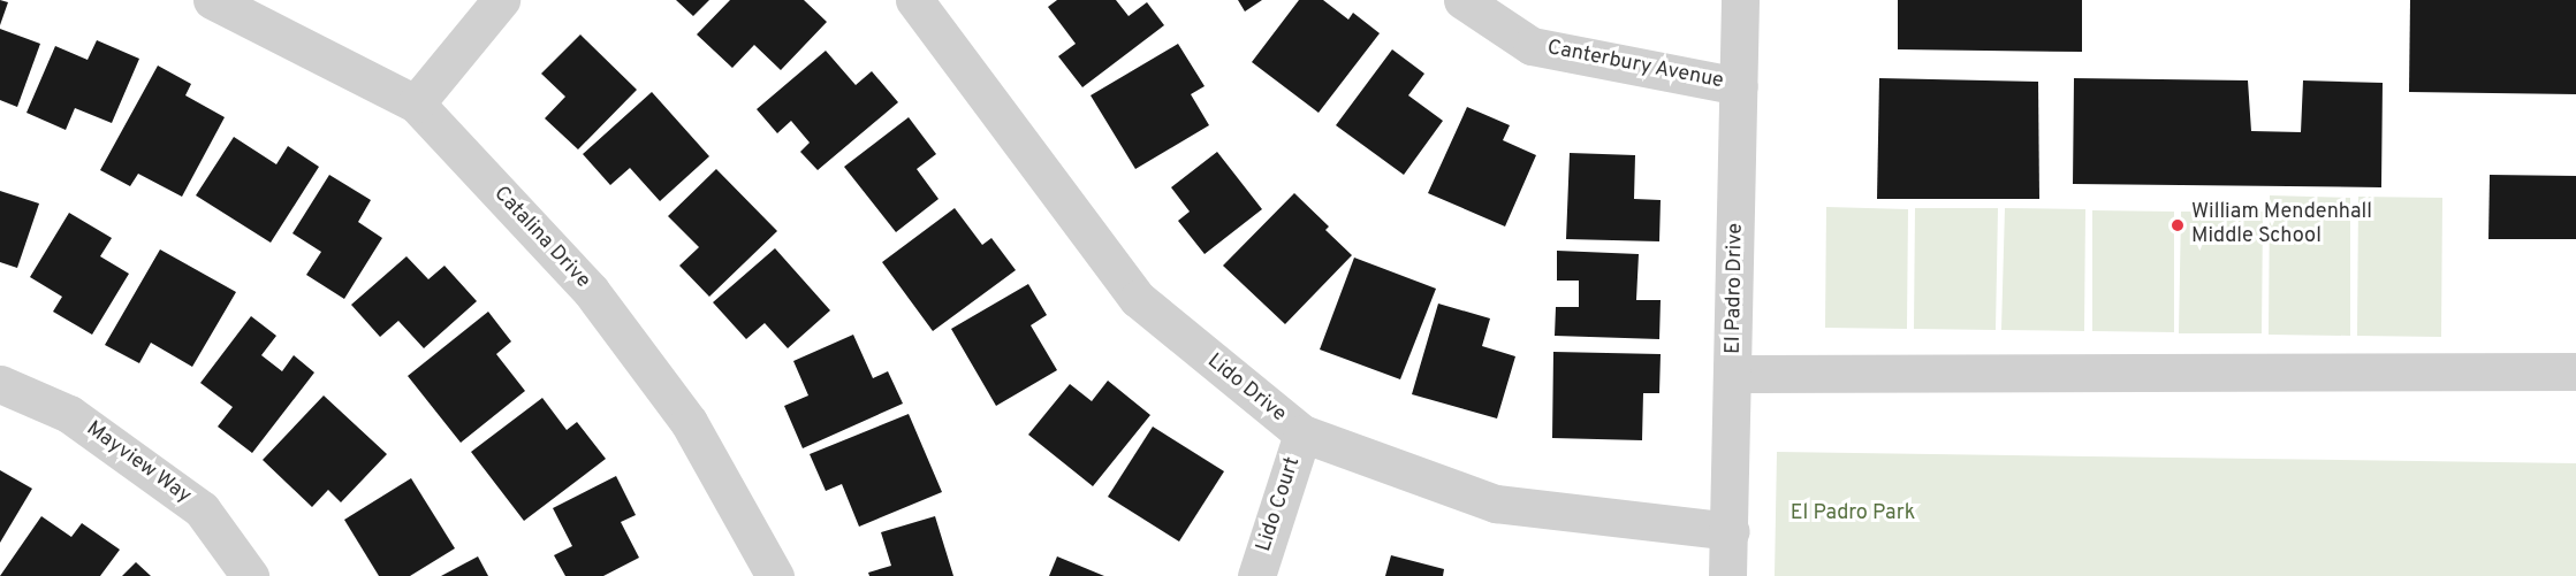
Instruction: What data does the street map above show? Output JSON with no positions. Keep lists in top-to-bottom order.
{
  "streets": {
    "street": [
      "Canterbury Avenue",
      "Catalina Drive",
      "El Padro Drive",
      "Lido Drive",
      "Mayview Way",
      "Lido Court"
    ]
  },
  "crossings": [
    ["Canterbury Avenue", "El Padro Drive"],
    ["El Padro Drive", "Lido Drive"],
    ["Lido Drive", "Lido Court"]
  ],
  "parks": ["El Padro Park"],
  "places": ["William Mendenhall Middle School"]
}
